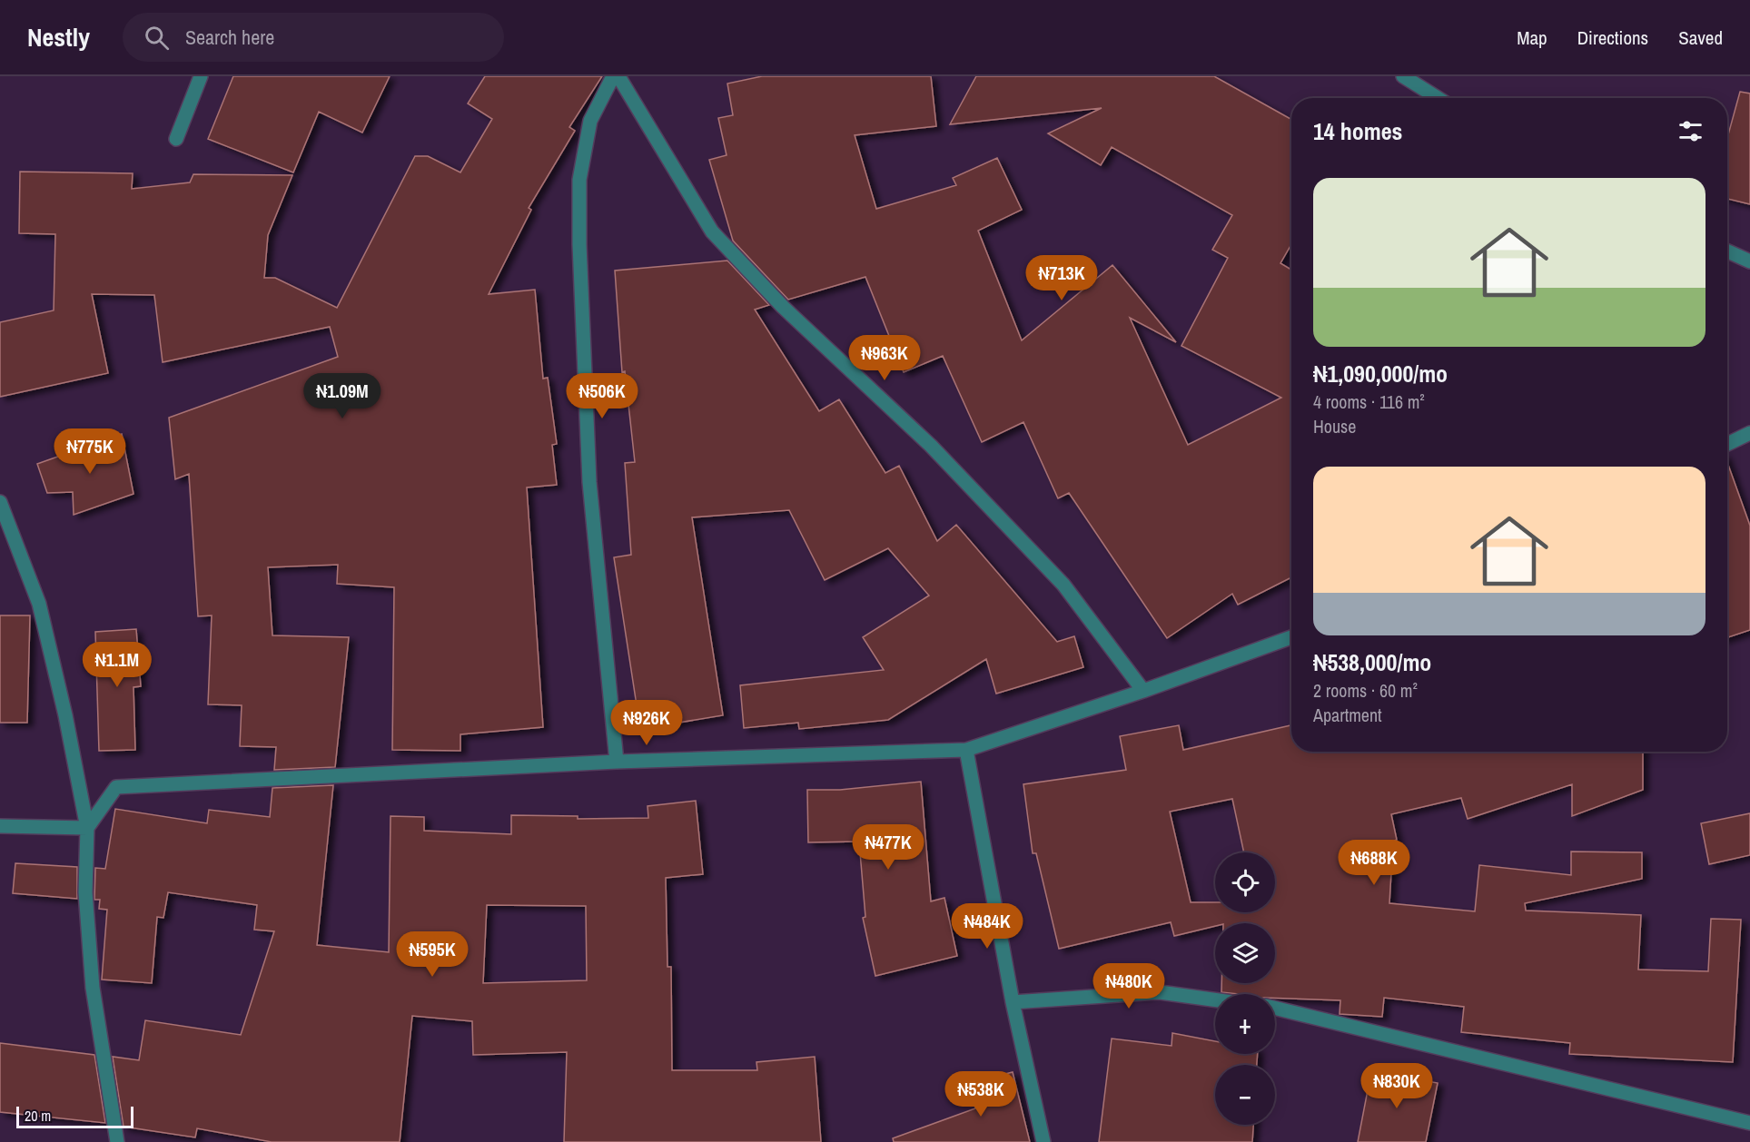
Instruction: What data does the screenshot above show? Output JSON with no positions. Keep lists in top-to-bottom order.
{
  "scale_bar": "20 m",
  "page": {
    "header": "Nestly",
    "search": "Search here",
    "nav": ["Map", "Directions", "Saved"],
    "heading": "14 homes",
    "list": [
      {
        "name": "₦1,090,000/mo",
        "note": "4 rooms · 116 m² · House"
      },
      {
        "name": "₦538,000/mo",
        "note": "2 rooms · 60 m² · Apartment"
      }
    ],
    "price": [
      "₦713K",
      "₦963K",
      "₦1.09M",
      "₦506K",
      "₦775K",
      "₦1.1M",
      "₦926K",
      "₦477K",
      "₦688K",
      "₦484K",
      "₦595K",
      "₦480K",
      "₦830K",
      "₦538K"
    ],
    "map_buttons": ["+", "−"],
    "scale": "20 m"
  }
}
